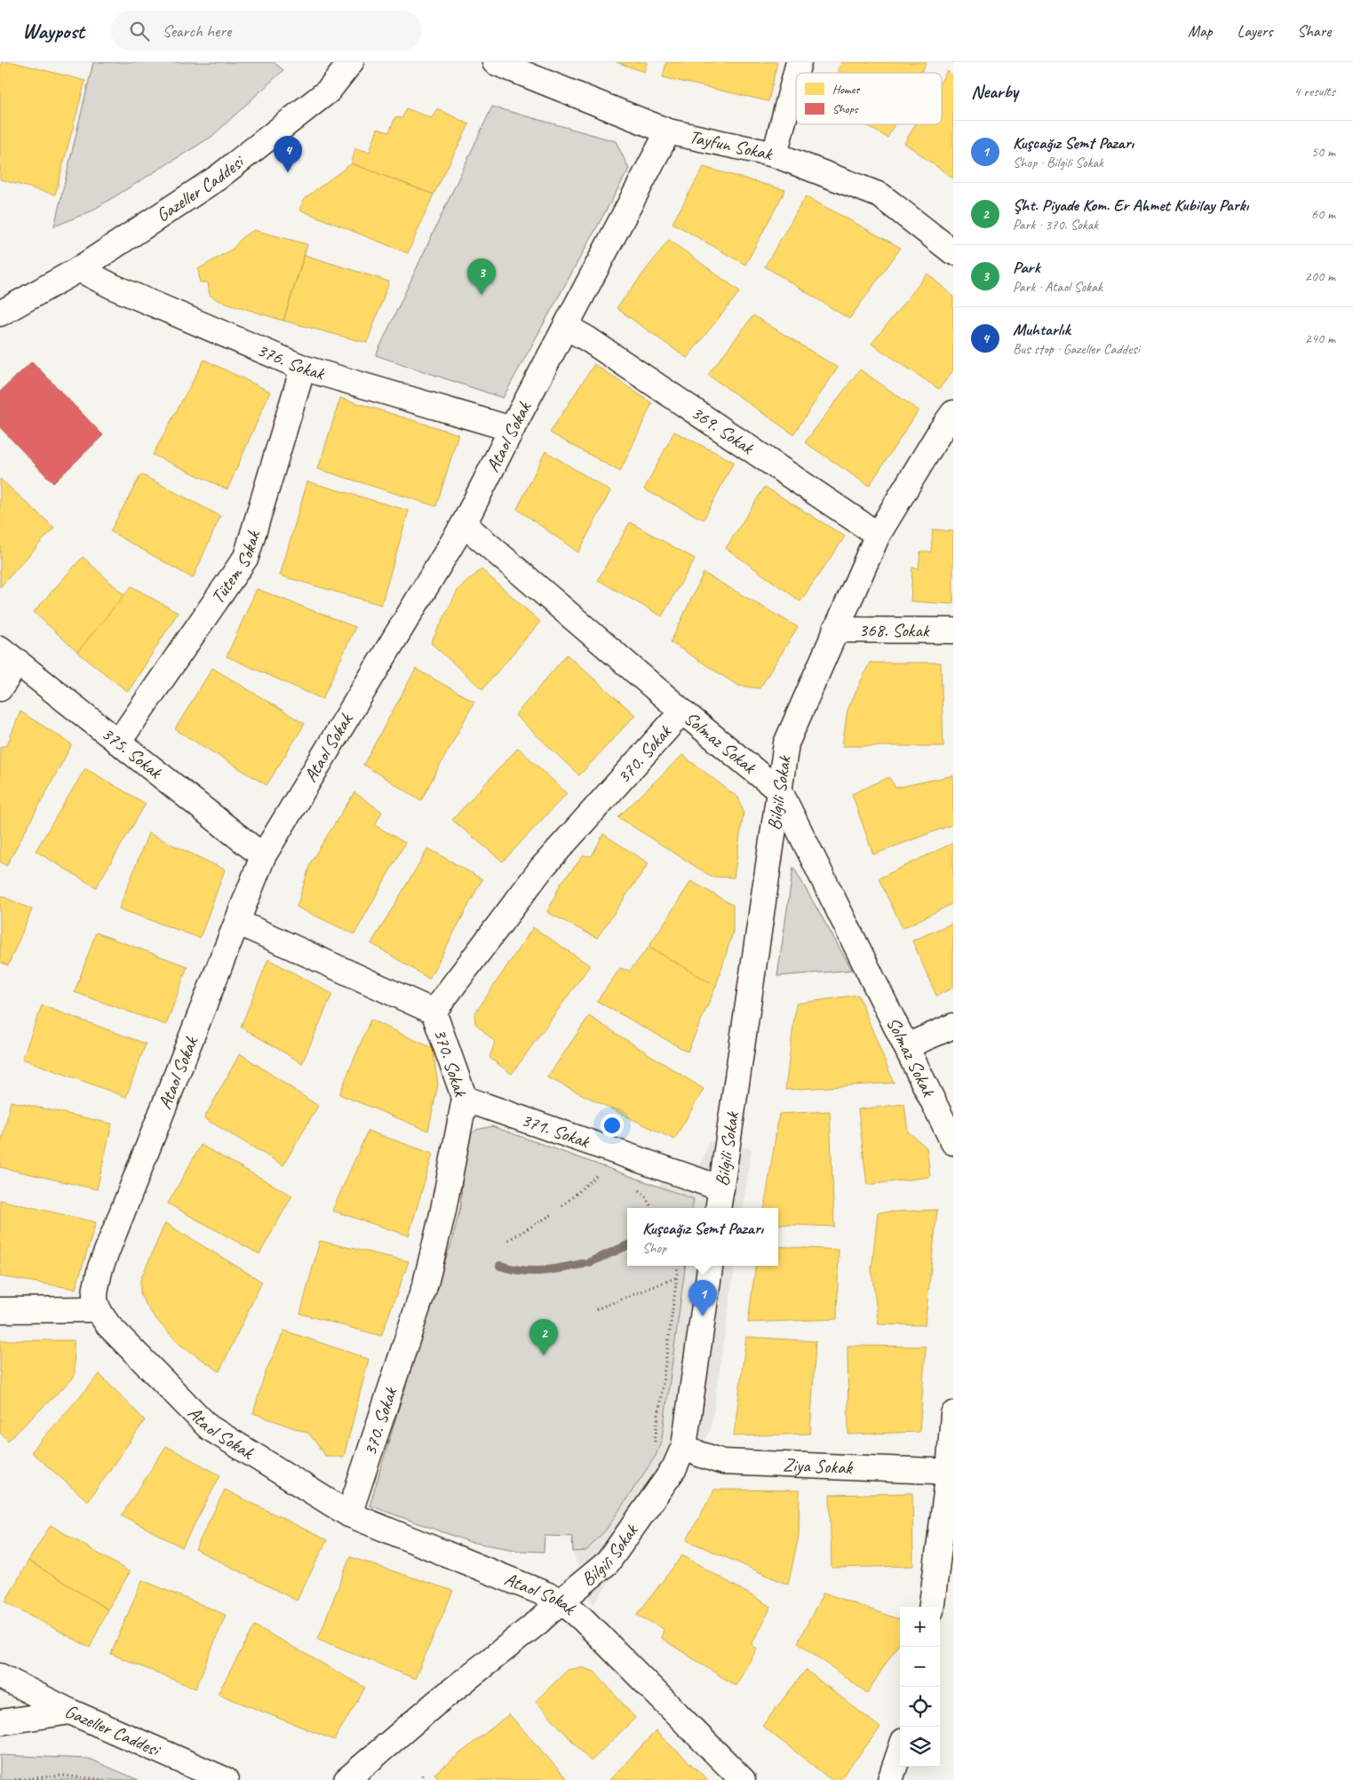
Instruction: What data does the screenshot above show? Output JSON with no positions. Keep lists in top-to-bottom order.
{
  "streets": {
    "street": [
      "Tayfun Sokak",
      "Gazeller Caddesi",
      "376. Sokak",
      "369. Sokak",
      "Ataol Sokak",
      "Tütem Sokak",
      "368. Sokak",
      "Solmaz Sokak",
      "375. Sokak",
      "370. Sokak",
      "Bilgili Sokak",
      "371. Sokak",
      "Ziya Sokak"
    ]
  },
  "crossings": [
    ["Tayfun Sokak", "Ataol Sokak"],
    ["Gazeller Caddesi", "376. Sokak"],
    ["376. Sokak", "Ataol Sokak"],
    ["376. Sokak", "Tütem Sokak"],
    ["369. Sokak", "Ataol Sokak"],
    ["369. Sokak", "Bilgili Sokak"],
    ["Ataol Sokak", "Solmaz Sokak"],
    ["Ataol Sokak", "375. Sokak"],
    ["Ataol Sokak", "370. Sokak"],
    ["Ataol Sokak", "Bilgili Sokak"],
    ["Tütem Sokak", "375. Sokak"],
    ["368. Sokak", "Bilgili Sokak"],
    ["Solmaz Sokak", "370. Sokak"],
    ["Solmaz Sokak", "Bilgili Sokak"],
    ["370. Sokak", "371. Sokak"],
    ["Bilgili Sokak", "371. Sokak"],
    ["Bilgili Sokak", "Ziya Sokak"]
  ],
  "legend": ["Homes", "Shops"],
  "page": {
    "header": "Waypost",
    "search": "Search here",
    "nav": ["Map", "Layers", "Share"],
    "heading": ["Nearby", "4 results"],
    "list": [
      {
        "mark": "1",
        "name": "Kuşcağız Semt Pazarı",
        "note": "Shop · Bilgili Sokak",
        "value": "50 m"
      },
      {
        "mark": "2",
        "name": "Şht. Piyade Kom. Er Ahmet Kubilay Parkı",
        "note": "Park · 370. Sokak",
        "value": "60 m"
      },
      {
        "mark": "3",
        "name": "Park",
        "note": "Park · Ataol Sokak",
        "value": "200 m"
      },
      {
        "mark": "4",
        "name": "Muhtarlık",
        "note": "Bus stop · Gazeller Caddesi",
        "value": "240 m"
      }
    ],
    "pins": [
      "4",
      "3",
      "1",
      "2"
    ],
    "popup": ["Kuşcağız Semt Pazarı", "Shop"],
    "map_buttons": ["+", "−"]
  }
}
